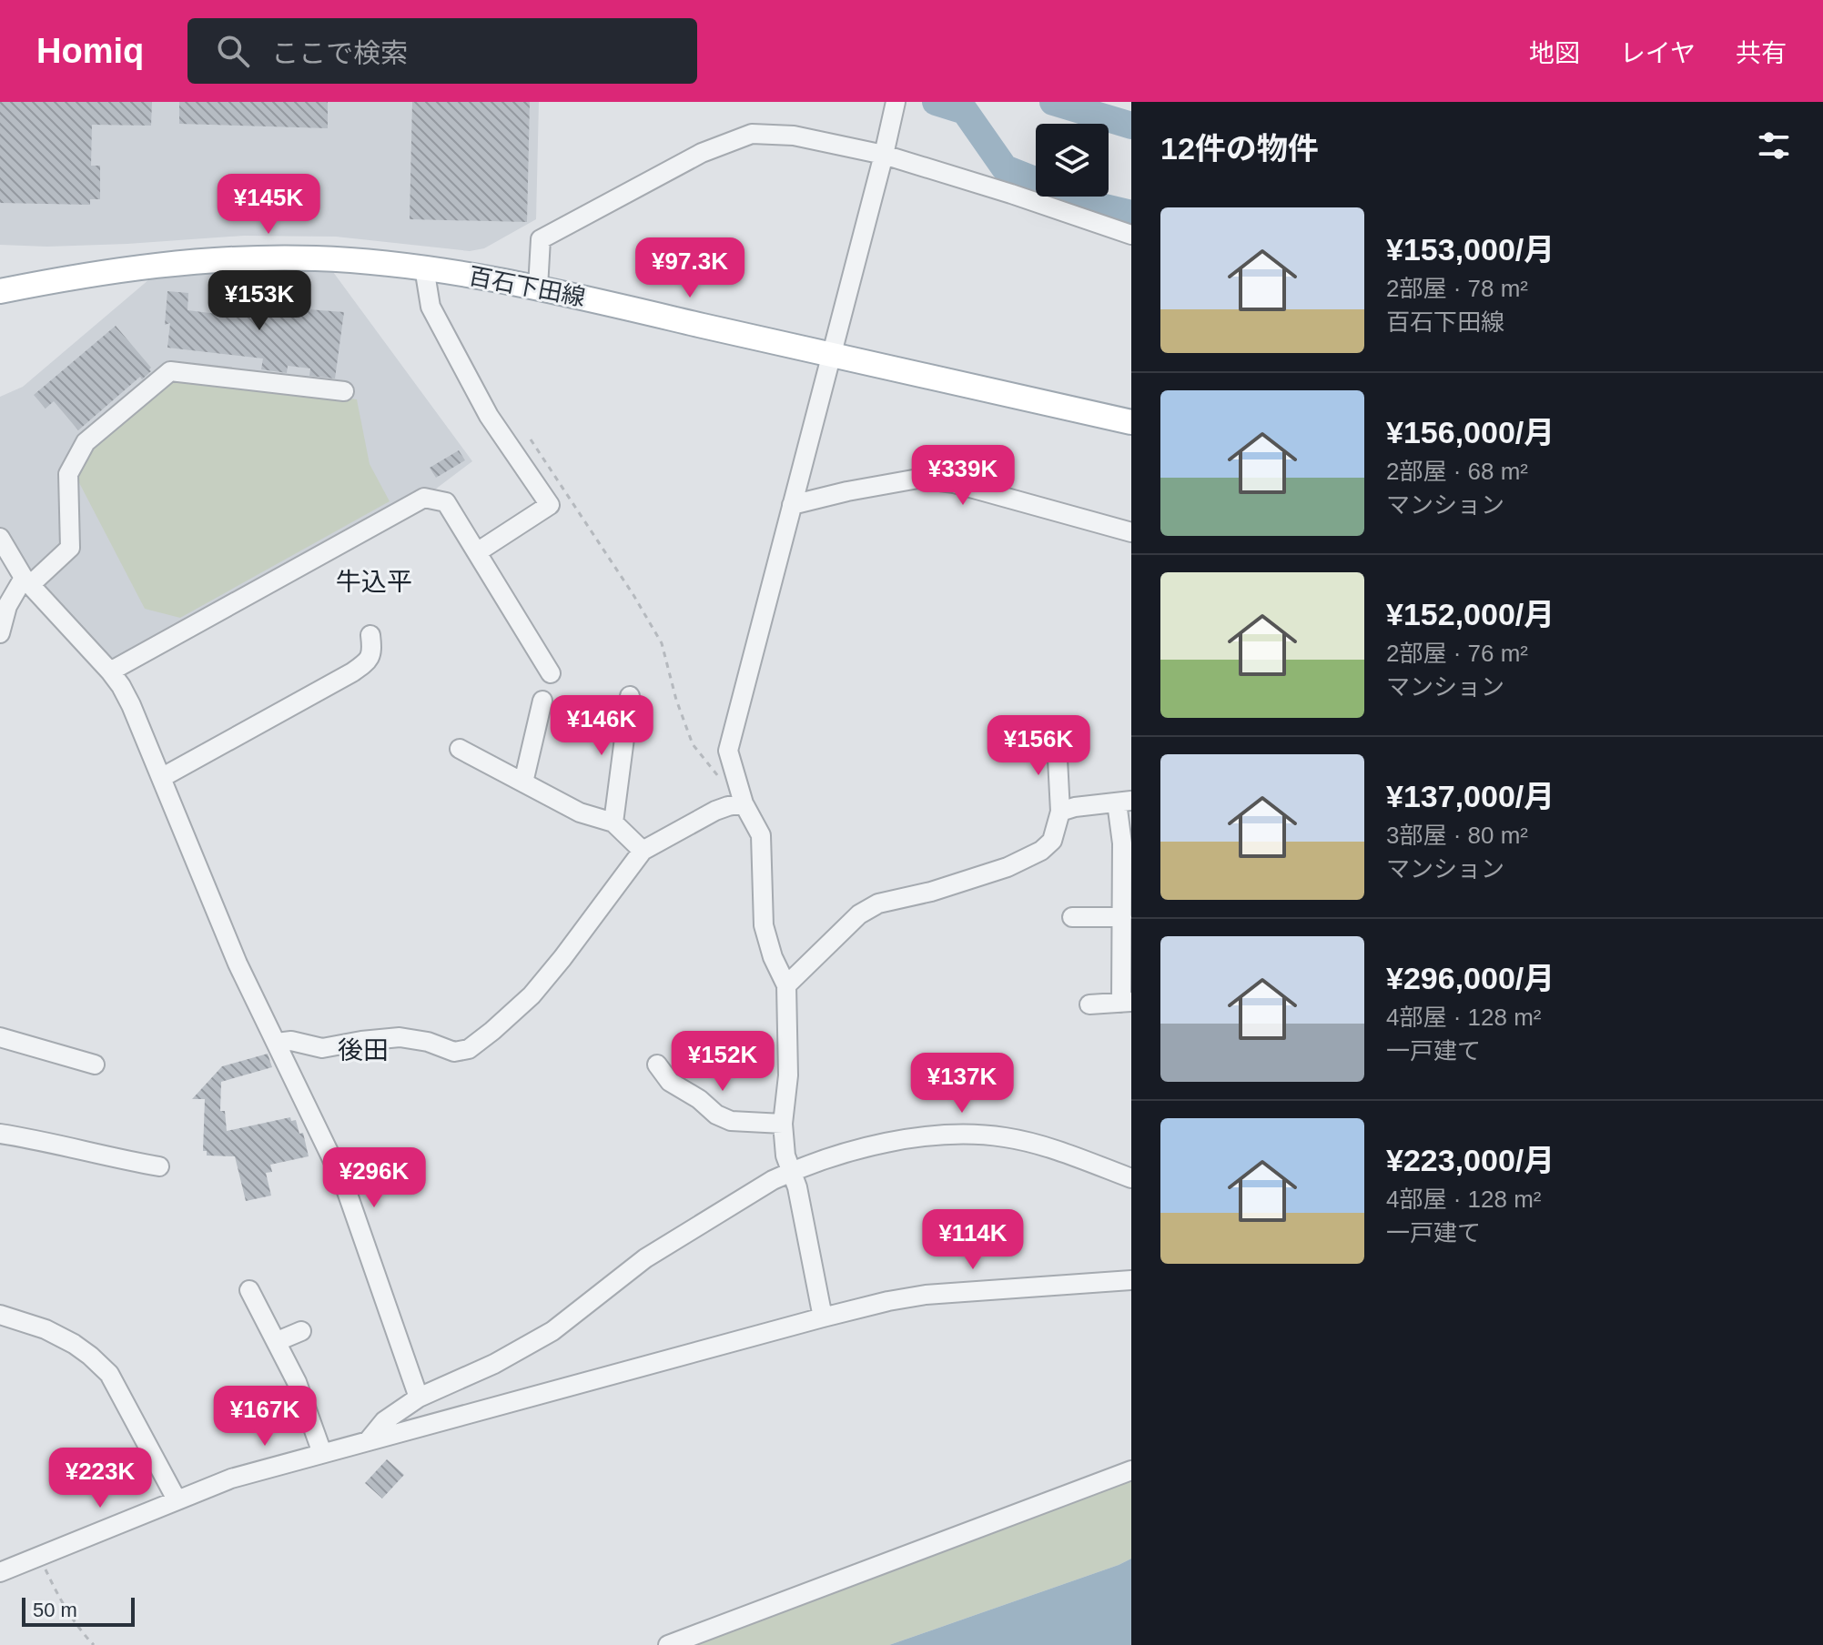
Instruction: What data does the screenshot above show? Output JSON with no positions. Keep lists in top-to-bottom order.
{
  "streets": {
    "main road": ["百石下田線"]
  },
  "districts": ["牛込平", "後田"],
  "scale_bar": "50 m",
  "page": {
    "header": "Homiq",
    "search": "ここで検索",
    "nav": ["地図", "レイヤ", "共有"],
    "heading": "12件の物件",
    "price": [
      "¥145K",
      "¥97.3K",
      "¥153K",
      "¥339K",
      "¥146K",
      "¥156K",
      "¥152K",
      "¥137K",
      "¥296K",
      "¥114K",
      "¥167K",
      "¥223K"
    ],
    "list": [
      {
        "name": "¥153,000/月",
        "note": "2部屋 · 78 m² · 百石下田線"
      },
      {
        "name": "¥156,000/月",
        "note": "2部屋 · 68 m² · マンション"
      },
      {
        "name": "¥152,000/月",
        "note": "2部屋 · 76 m² · マンション"
      },
      {
        "name": "¥137,000/月",
        "note": "3部屋 · 80 m² · マンション"
      },
      {
        "name": "¥296,000/月",
        "note": "4部屋 · 128 m² · 一戸建て"
      },
      {
        "name": "¥223,000/月",
        "note": "4部屋 · 128 m² · 一戸建て"
      }
    ],
    "scale": "50 m"
  }
}
